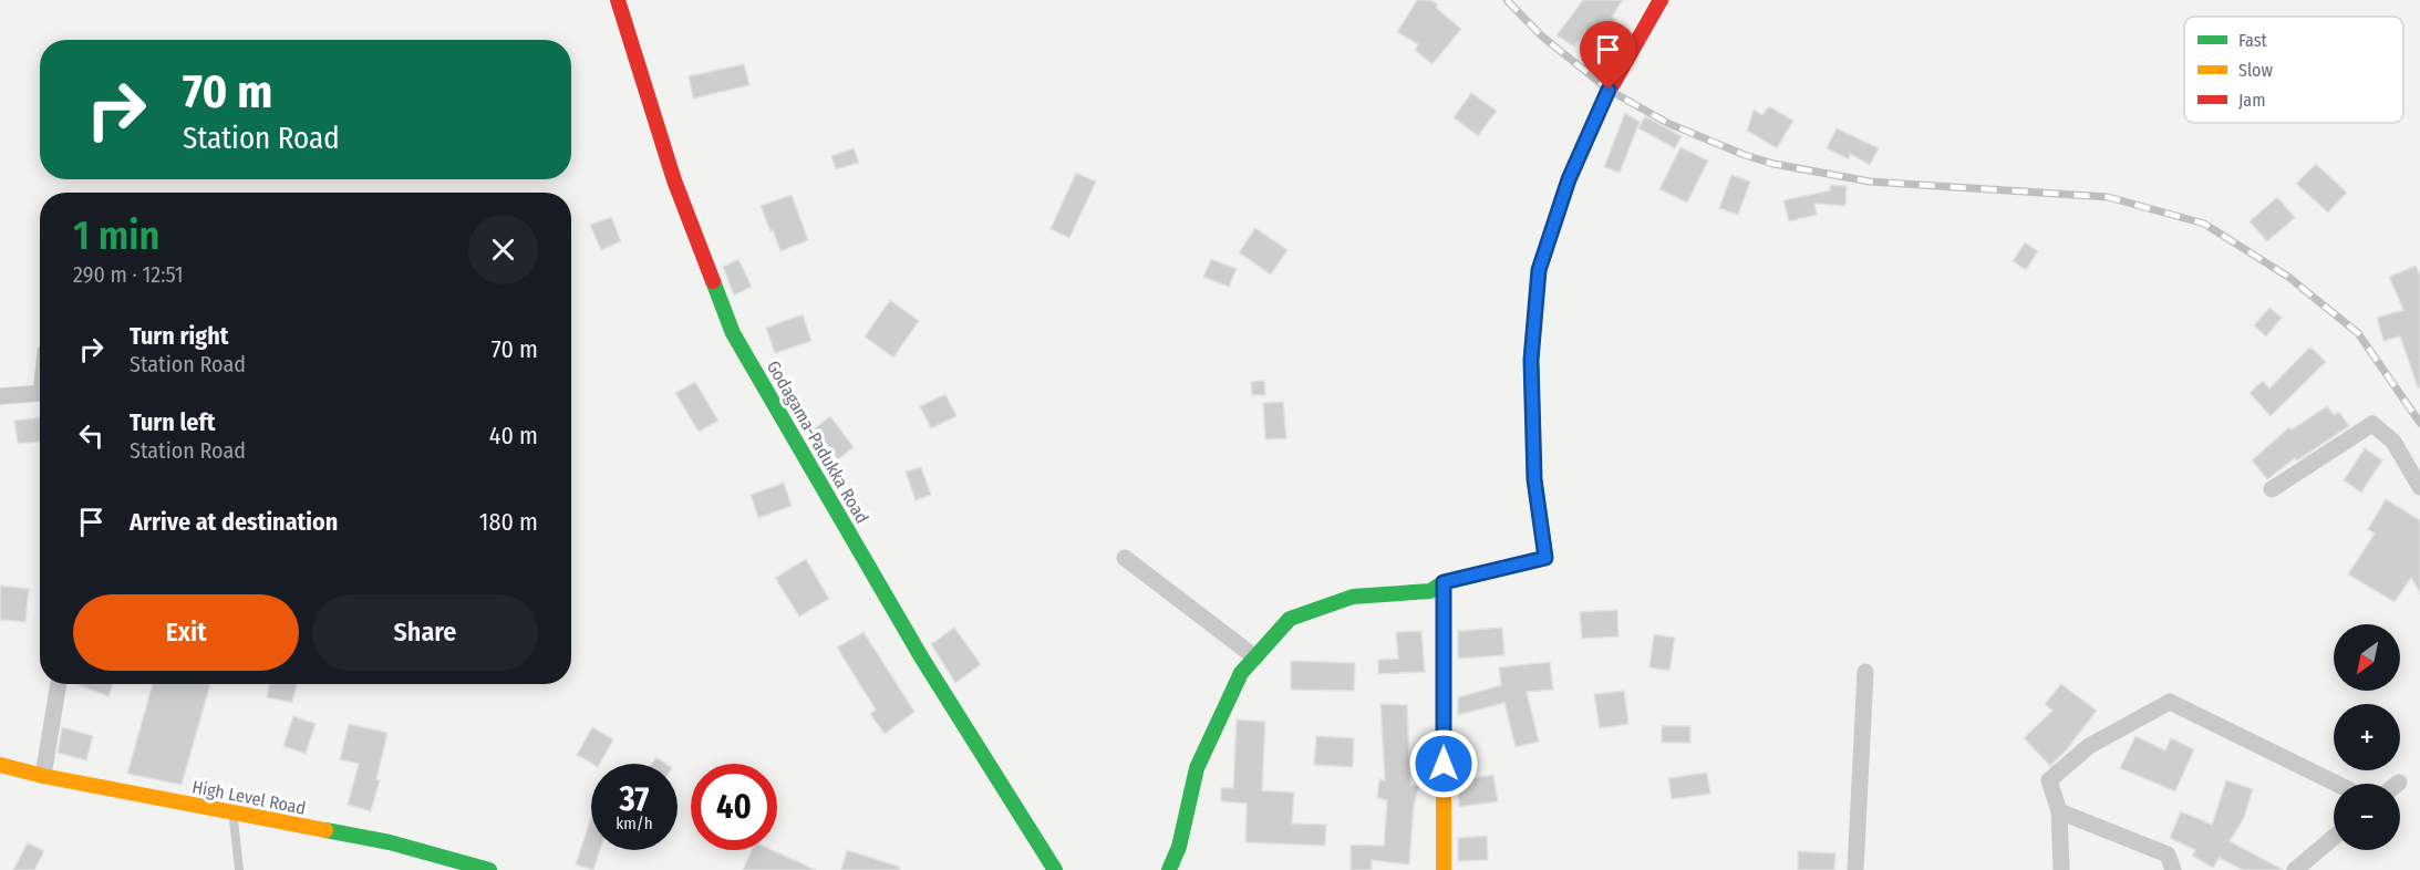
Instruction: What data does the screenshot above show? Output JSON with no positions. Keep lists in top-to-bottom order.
{
  "streets": {
    "main road": ["Godagama-Padukka Road", "High Level Road"]
  },
  "legend": ["Fast", "Slow", "Jam"],
  "north": "bottom left",
  "page": {
    "turn": ["70 m", "Station Road"],
    "heading": ["1 min", "290 m · 12:51"],
    "list": [
      {
        "name": "Turn right",
        "note": "Station Road",
        "value": "70 m"
      },
      {
        "name": "Turn left",
        "note": "Station Road",
        "value": "40 m"
      },
      {
        "name": "Arrive at destination",
        "value": "180 m"
      }
    ],
    "buttons": ["Exit", "Share"],
    "map_buttons": ["+", "−"],
    "speed": "37 km/h",
    "limit": "40"
  }
}
